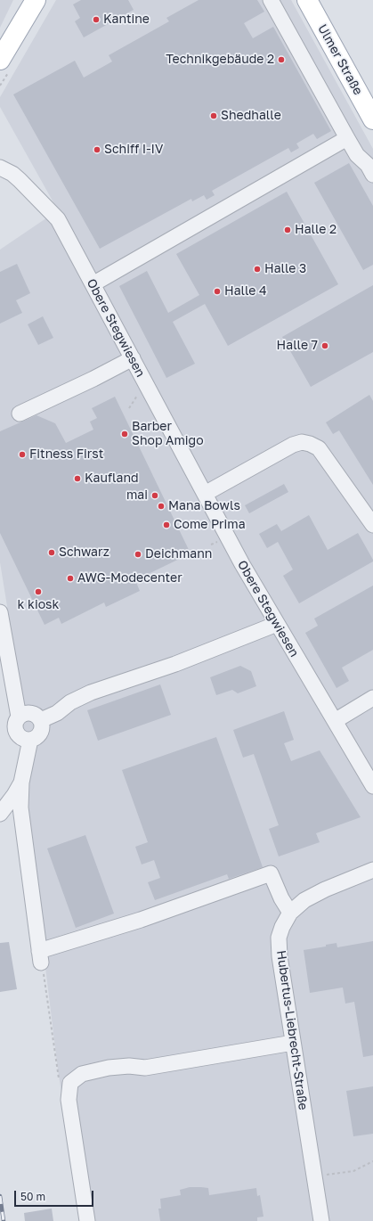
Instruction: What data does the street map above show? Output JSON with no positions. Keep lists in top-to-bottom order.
{
  "streets": {
    "main road": ["Ulmer Straße"],
    "street": ["Obere Stegwiesen", "Hubertus-Liebrecht-Straße"]
  },
  "places": [
    "Kantine",
    "Technikgebäude 2",
    "Shedhalle",
    "Schiff I-IV",
    "Halle 2",
    "Halle 3",
    "Halle 4",
    "Halle 7",
    "Barber Shop Amigo",
    "Fitness First",
    "Kaufland",
    "mai",
    "Mana Bowls",
    "Come Prima",
    "Schwarz",
    "Deichmann",
    "AWG-Modecenter",
    "k kiosk"
  ],
  "scale_bar": "50 m"
}
